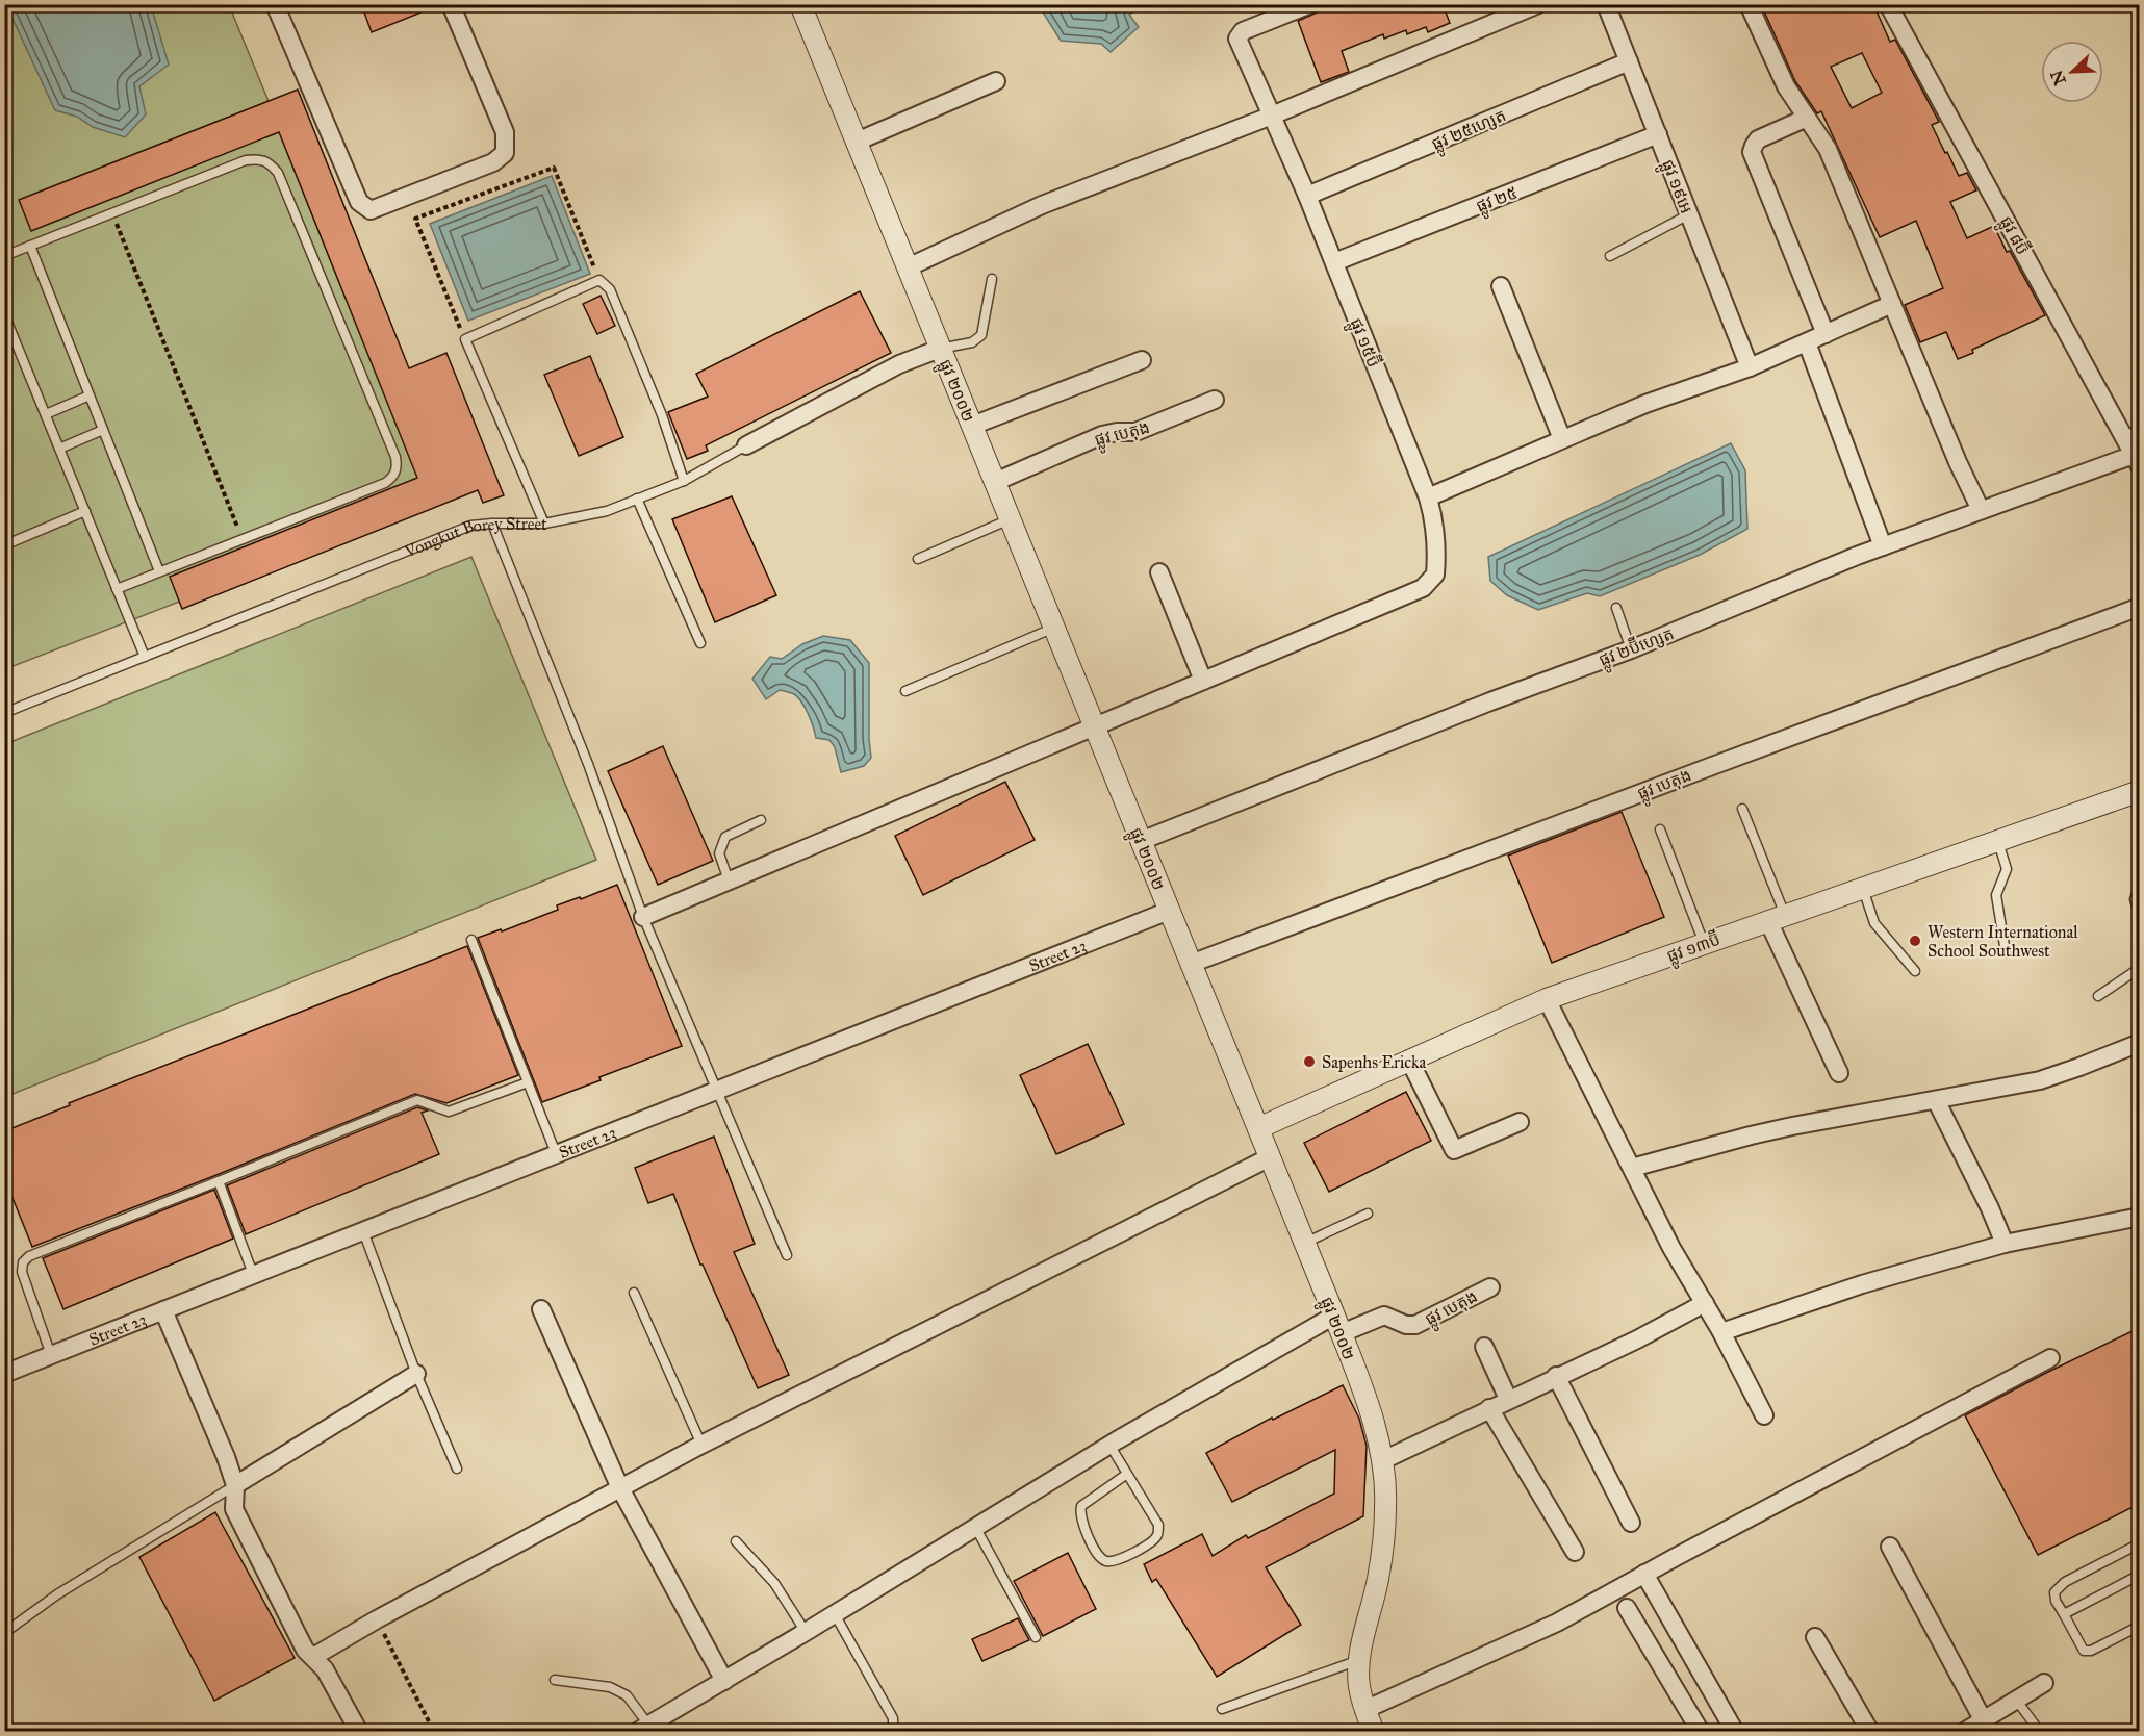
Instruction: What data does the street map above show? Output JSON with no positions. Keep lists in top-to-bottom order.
{
  "streets": {
    "street": [
      "ផ្លូវ ២៥ហ្សេត",
      "ផ្លូវ ១៩អេ",
      "ផ្លូវ ២៥",
      "ផ្លូវ ៨ប៊ី",
      "ផ្លូវ ១៥ប៊ី",
      "ផ្លូវ ២០០២",
      "ផ្លូវ បេតុង",
      "Vongkut Borey Street",
      "ផ្លូវ ២ប៊ីហ្សេត",
      "ផ្លូវ ១៣ប៊ី",
      "Street 23"
    ]
  },
  "crossings": [
    ["ផ្លូវ ២៥ហ្សេត", "ផ្លូវ ១៩អេ"],
    ["ផ្លូវ ២៥ហ្សេត", "ផ្លូវ ១៥ប៊ី"],
    ["ផ្លូវ ១៩អេ", "ផ្លូវ ២៥"],
    ["ផ្លូវ ២៥", "ផ្លូវ ១៥ប៊ី"],
    ["ផ្លូវ ៨ប៊ី", "ផ្លូវ ២ប៊ីហ្សេត"],
    ["ផ្លូវ ២០០២", "ផ្លូវ បេតុង"],
    ["ផ្លូវ ២០០២", "Vongkut Borey Street"],
    ["ផ្លូវ ២០០២", "ផ្លូវ ២ប៊ីហ្សេត"],
    ["ផ្លូវ ២០០២", "ផ្លូវ ១៣ប៊ី"],
    ["ផ្លូវ ២០០២", "Street 23"]
  ],
  "places": ["Western International School Southwest", "Sapenhs Ericka"],
  "north": "bottom left"
}
